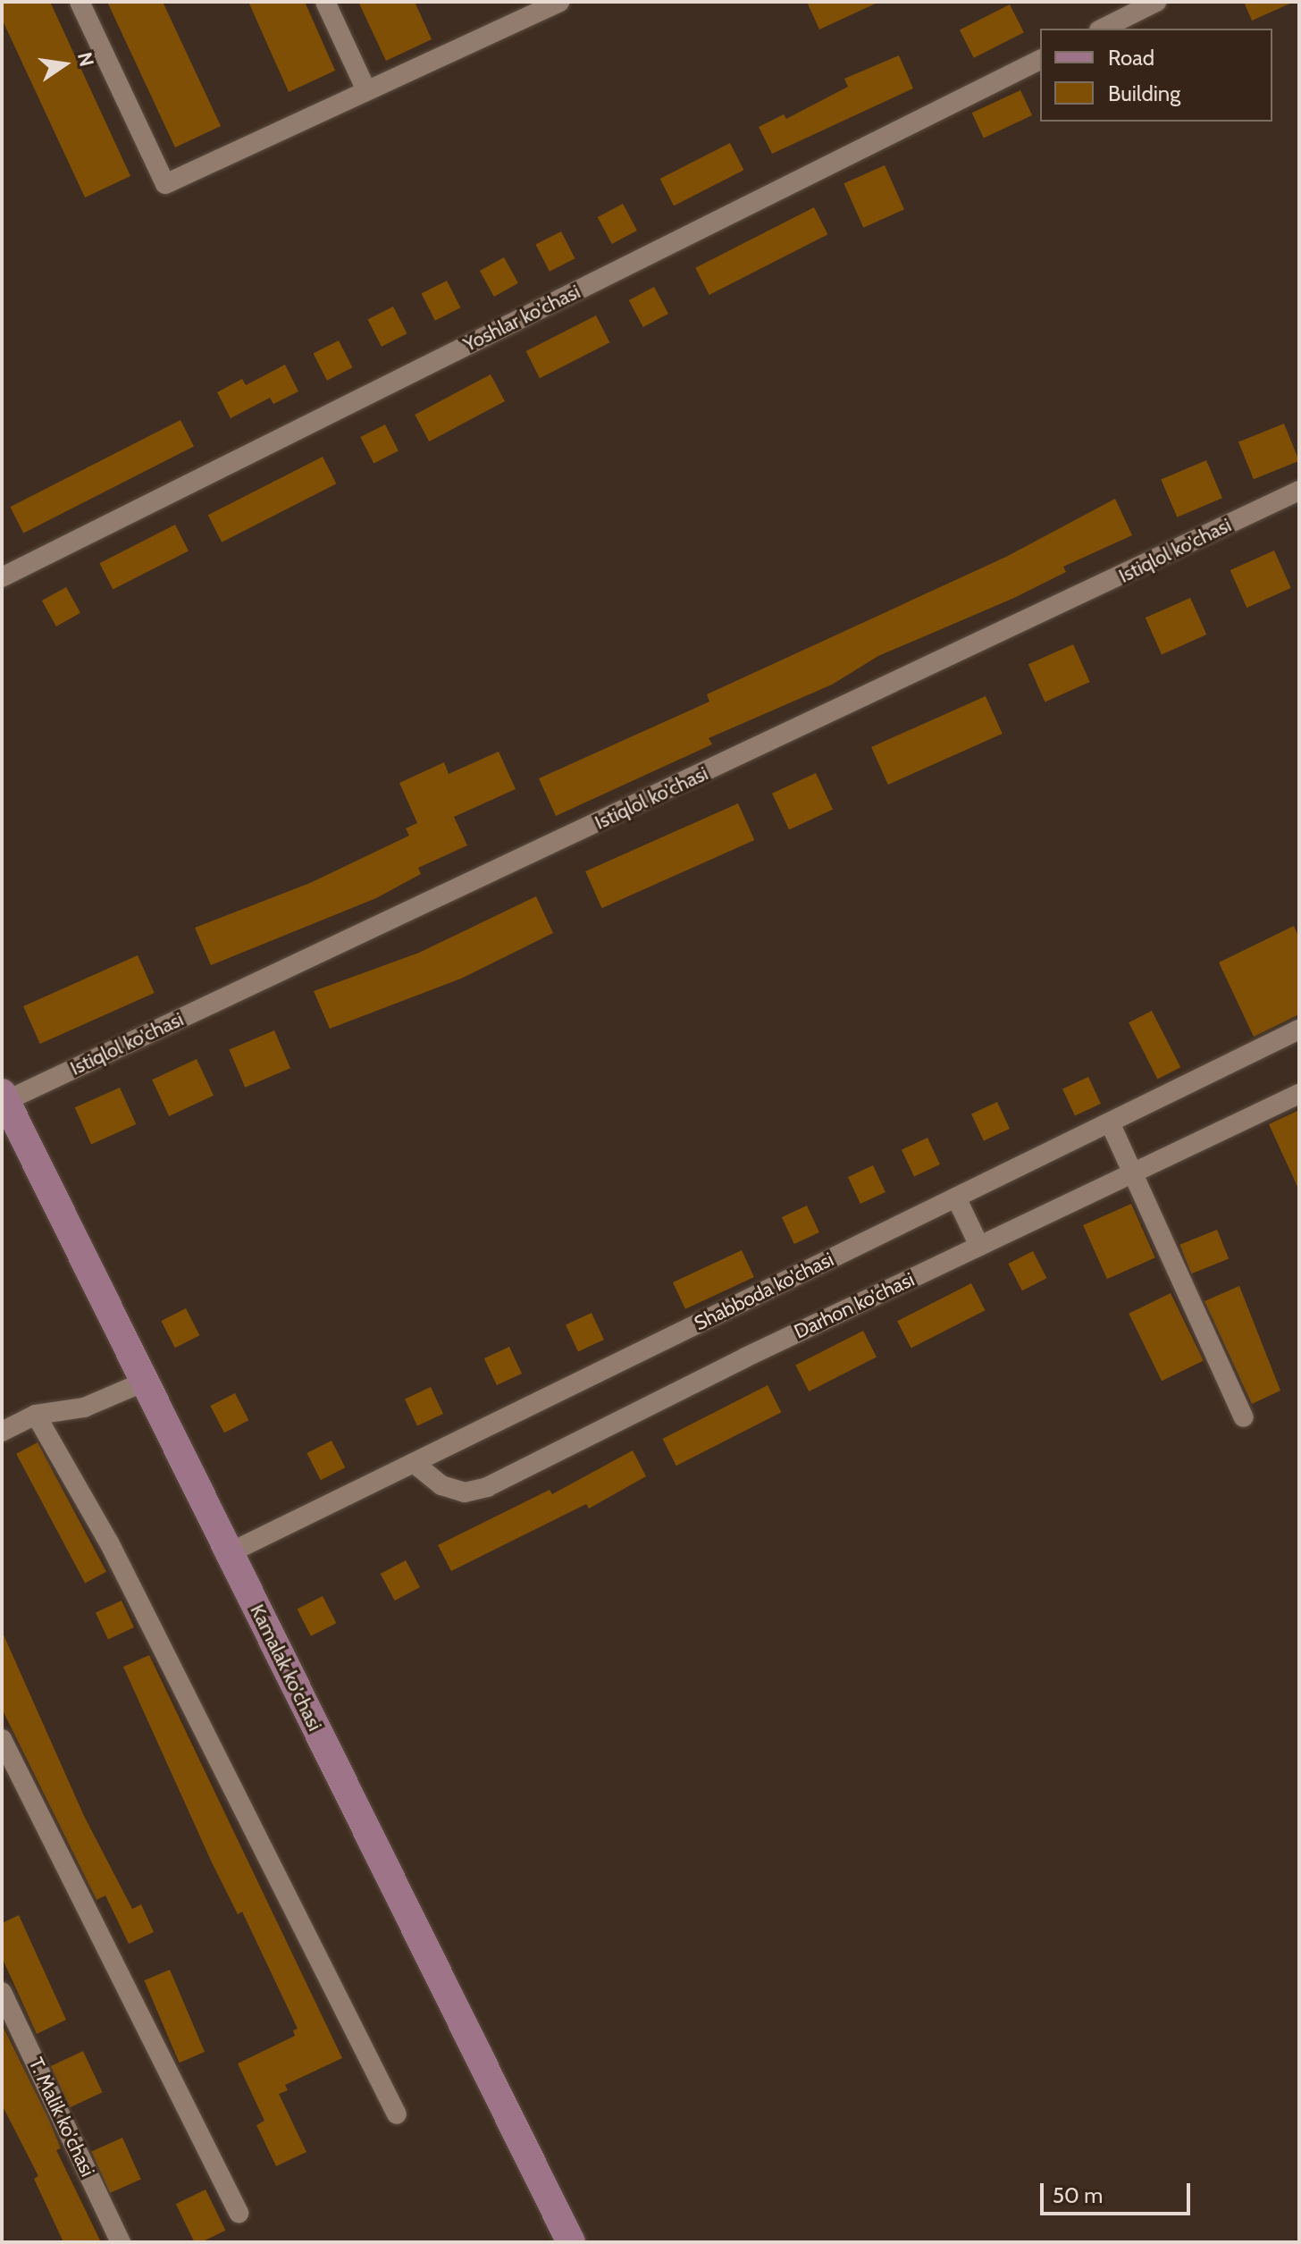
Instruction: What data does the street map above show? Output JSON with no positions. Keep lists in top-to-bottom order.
{
  "streets": {
    "main road": ["Kamalak ko'chasi"],
    "street": [
      "Yoshlar ko'chasi",
      "Istiqlol ko'chasi",
      "Shabboda ko'chasi",
      "Darhon ko'chasi",
      "T. Malik ko'chasi"
    ]
  },
  "crossings": [
    ["Istiqlol ko'chasi", "Kamalak ko'chasi"],
    ["Shabboda ko'chasi", "Darhon ko'chasi"],
    ["Shabboda ko'chasi", "Kamalak ko'chasi"]
  ],
  "legend": ["Road", "Building"],
  "scale_bar": "50 m",
  "north": "right"
}
